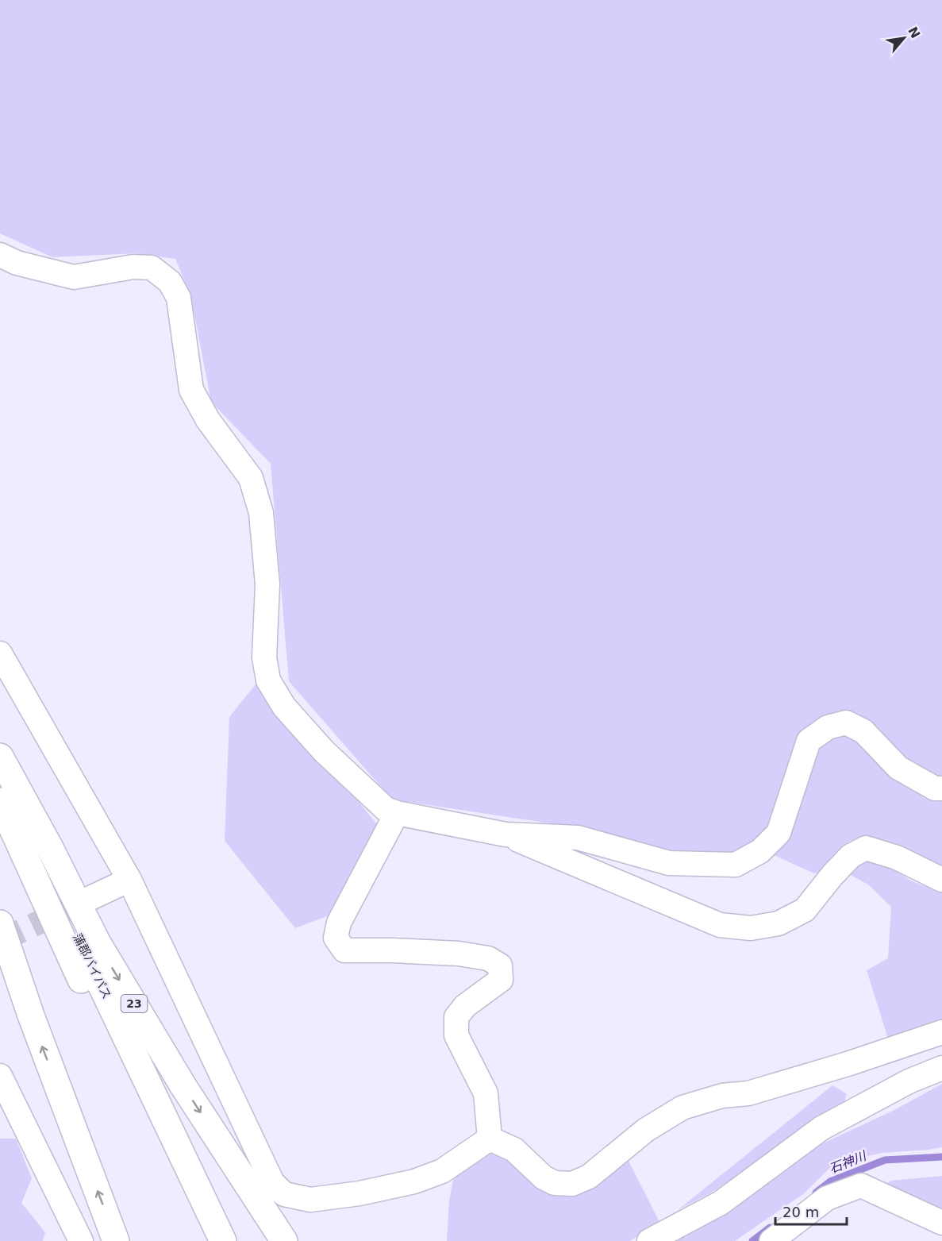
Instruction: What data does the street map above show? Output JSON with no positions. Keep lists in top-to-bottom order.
{
  "streets": {
    "highway": ["蒲郡バイパス", "23"]
  },
  "water": ["石神川"],
  "scale_bar": "20 m",
  "north": "top right"
}
